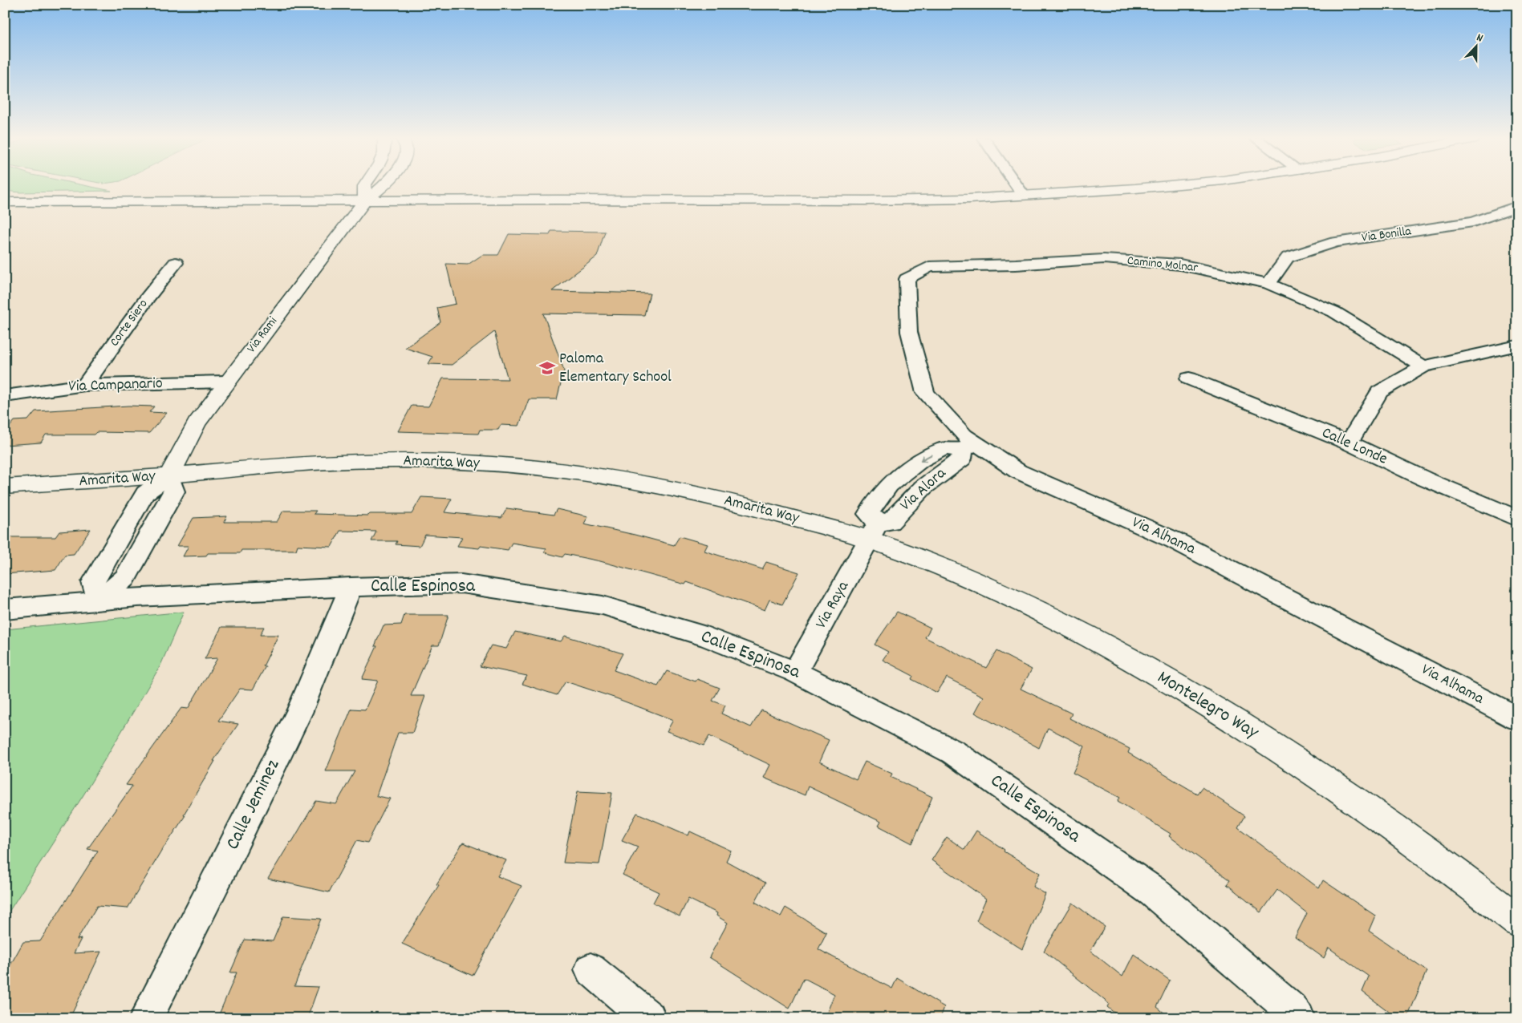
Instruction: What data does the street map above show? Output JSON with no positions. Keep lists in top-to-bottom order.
{
  "streets": {
    "street": [
      "Via Bonilla",
      "Camino Molnar",
      "Corte Siero",
      "Via Rami",
      "Via Campanario",
      "Calle Londe",
      "Amarita Way",
      "Via Alora",
      "Via Alhama",
      "Calle Espinosa",
      "Via Raya",
      "Montelegro Way",
      "Calle Jeminez"
    ]
  },
  "crossings": [
    ["Via Bonilla", "Camino Molnar"],
    ["Camino Molnar", "Via Alhama"],
    ["Corte Siero", "Via Campanario"],
    ["Via Rami", "Via Campanario"],
    ["Via Rami", "Amarita Way"],
    ["Amarita Way", "Via Alora"],
    ["Amarita Way", "Via Raya"],
    ["Amarita Way", "Montelegro Way"],
    ["Via Alora", "Via Alhama"],
    ["Via Alora", "Via Raya"],
    ["Via Alora", "Montelegro Way"],
    ["Calle Espinosa", "Via Raya"],
    ["Calle Espinosa", "Calle Jeminez"],
    ["Via Raya", "Montelegro Way"]
  ],
  "places": {
    "school or university": ["Paloma Elementary School"]
  },
  "north": "top"
}
